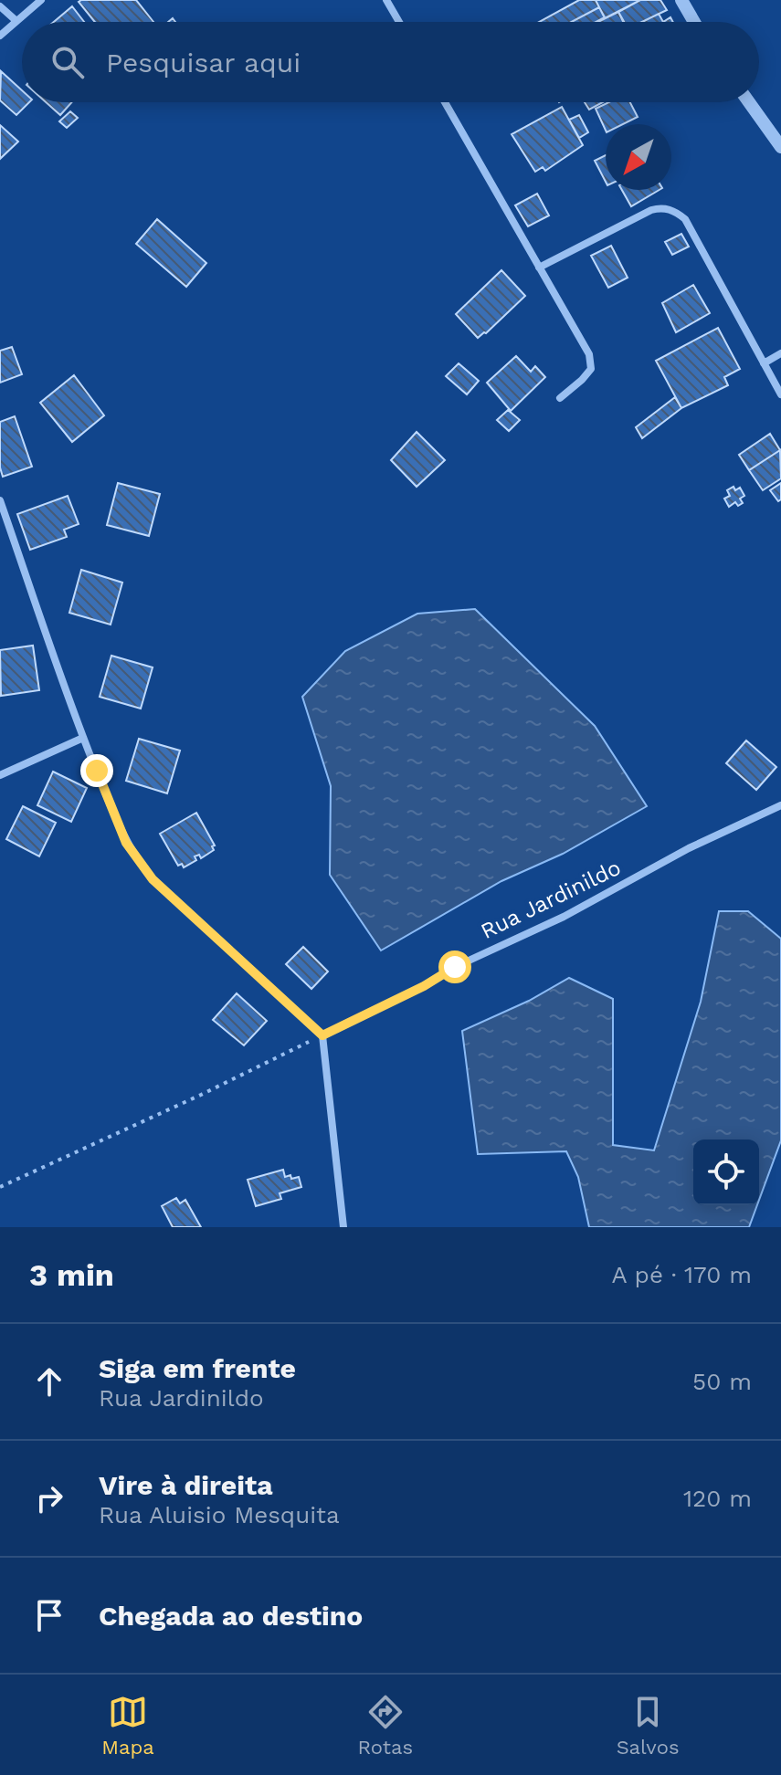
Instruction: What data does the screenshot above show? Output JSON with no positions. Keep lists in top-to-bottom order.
{
  "streets": {
    "street": ["Rua Jardinildo"]
  },
  "north": "bottom left",
  "page": {
    "search": "Pesquisar aqui",
    "heading": ["3 min", "A pé · 170 m"],
    "list": [
      ["Siga em frente", "Rua Jardinildo", "50 m"],
      ["Vire à direita", "Rua Aluisio Mesquita", "120 m"],
      "Chegada ao destino"
    ],
    "nav": ["Mapa", "Rotas", "Salvos"]
  }
}
